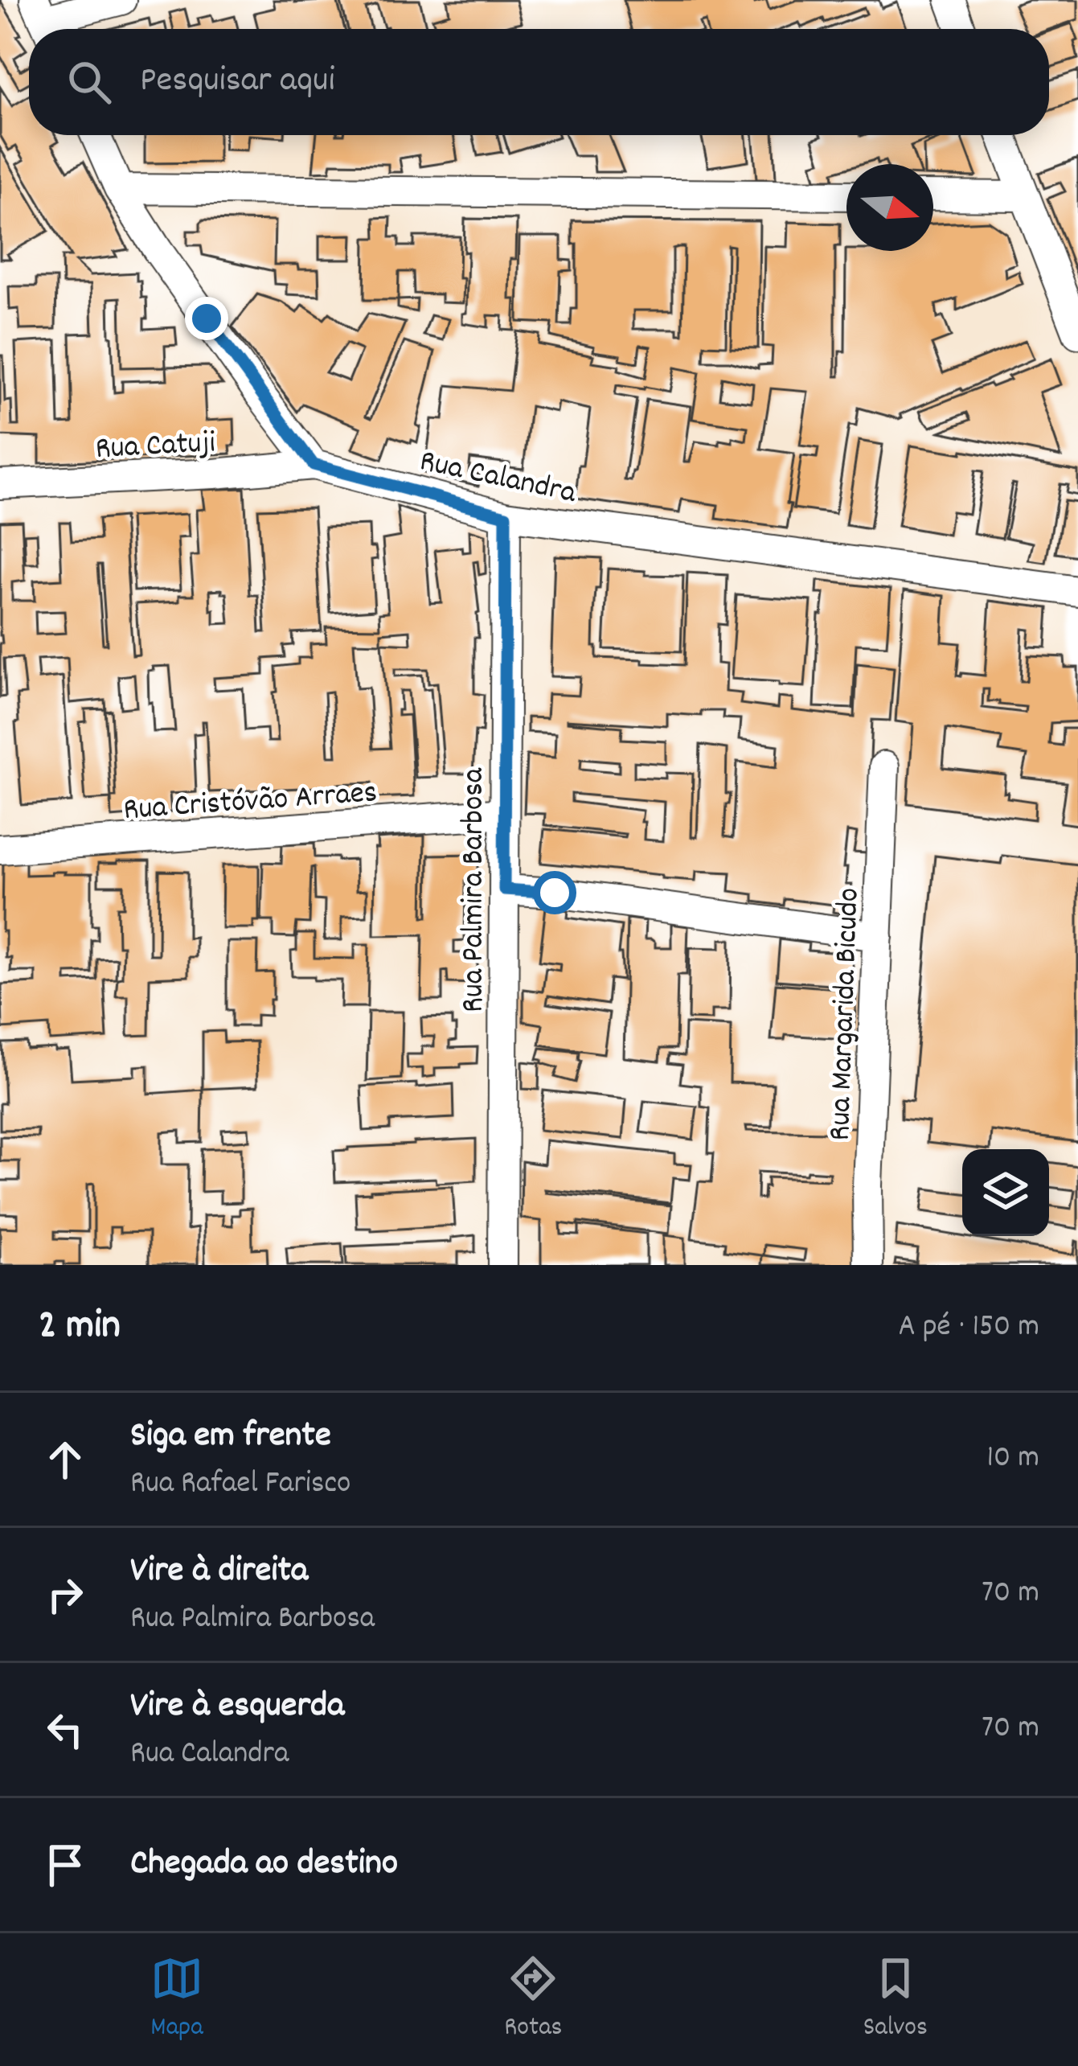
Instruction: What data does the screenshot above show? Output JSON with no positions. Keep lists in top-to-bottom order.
{
  "streets": {
    "street": [
      "Rua Catuji",
      "Rua Calandra",
      "Rua Cristóvão Arraes",
      "Rua Palmira Barbosa",
      "Rua Margarida Bicudo"
    ]
  },
  "crossings": [
    ["Rua Catuji", "Rua Calandra"],
    ["Rua Calandra", "Rua Palmira Barbosa"],
    ["Rua Cristóvão Arraes", "Rua Palmira Barbosa"]
  ],
  "north": "right",
  "page": {
    "search": "Pesquisar aqui",
    "heading": ["2 min", "A pé · 150 m"],
    "list": [
      ["Siga em frente", "Rua Rafael Farisco", "10 m"],
      ["Vire à direita", "Rua Palmira Barbosa", "70 m"],
      ["Vire à esquerda", "Rua Calandra", "70 m"],
      "Chegada ao destino"
    ],
    "nav": ["Mapa", "Rotas", "Salvos"]
  }
}
